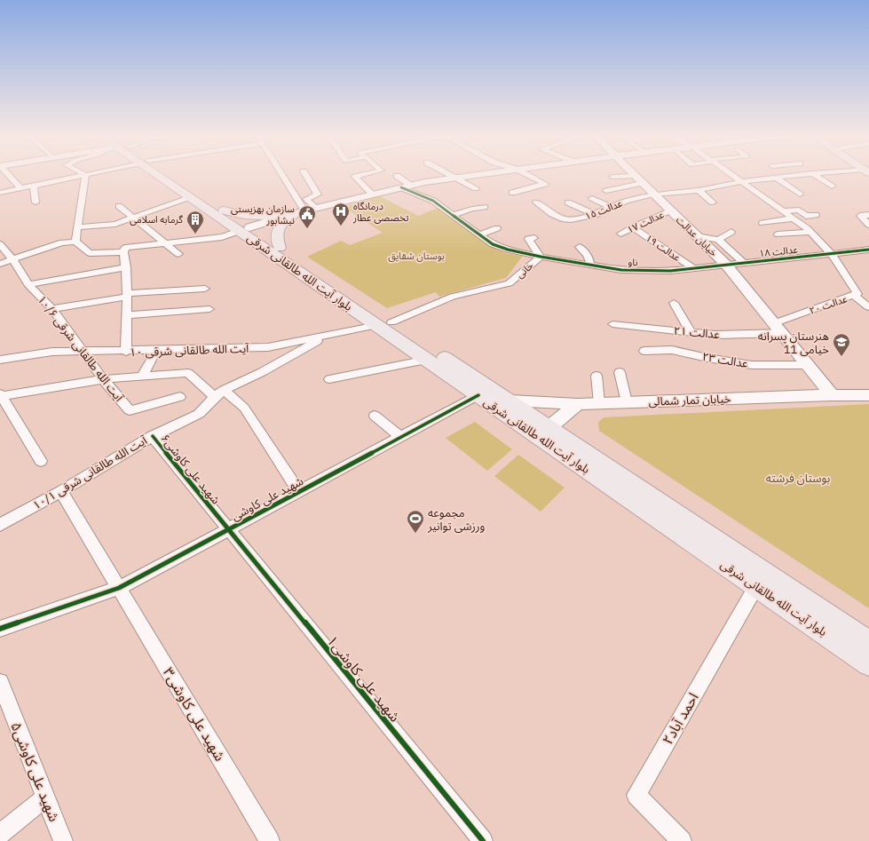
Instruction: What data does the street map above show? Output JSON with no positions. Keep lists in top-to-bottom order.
{
  "streets": {
    "main road": ["خیابان عدالت", "بلوار آیت الله طالقانی شرقی", "خیابان تمار شمالی"],
    "street": [
      "عدالت ۱۵",
      "عدالت ۱۷",
      "عدالت ۱۹",
      "عدالت ۱۸",
      "ناو",
      "خانی",
      "عدالت ۲۰",
      "عدالت ۲۱",
      "آیت الله طالقانی شرقی ۱۰/۶",
      "آیت الله طالقانی شرقی ۱۰",
      "عدالت ۲۳",
      "شهید علی کاوشی۶",
      "آیت الله طالقانی شرقی ۱۰/۱",
      "شهید علی کاوشی",
      "شهید علی کاوشی۱",
      "شهید علی کاوشی۳",
      "احمد آباد۲",
      "شهید علی کاوشی۵"
    ]
  },
  "crossings": [
    ["عدالت ۱۵", "خیابان عدالت"],
    ["عدالت ۱۷", "خیابان عدالت"],
    ["عدالت ۱۷", "عدالت ۱۹"],
    ["خیابان عدالت", "عدالت ۱۸"],
    ["خیابان عدالت", "ناو"],
    ["خیابان عدالت", "عدالت ۲۰"],
    ["خیابان عدالت", "عدالت ۲۱"],
    ["خیابان عدالت", "عدالت ۲۳"],
    ["خیابان عدالت", "خیابان تمار شمالی"],
    ["عدالت ۱۹", "ناو"],
    ["عدالت ۱۸", "ناو"],
    ["عدالت ۱۸", "عدالت ۲۰"],
    ["ناو", "خانی"],
    ["خانی", "آیت الله طالقانی شرقی ۱۰"],
    ["بلوار آیت الله طالقانی شرقی", "آیت الله طالقانی شرقی ۱۰"],
    ["بلوار آیت الله طالقانی شرقی", "خیابان تمار شمالی"],
    ["بلوار آیت الله طالقانی شرقی", "شهید علی کاوشی"],
    ["بلوار آیت الله طالقانی شرقی", "احمد آباد۲"],
    ["آیت الله طالقانی شرقی ۱۰/۶", "آیت الله طالقانی شرقی ۱۰"],
    ["آیت الله طالقانی شرقی ۱۰", "آیت الله طالقانی شرقی ۱۰/۱"],
    ["شهید علی کاوشی۶", "آیت الله طالقانی شرقی ۱۰/۱"],
    ["شهید علی کاوشی۶", "شهید علی کاوشی"],
    ["شهید علی کاوشی۶", "شهید علی کاوشی۱"],
    ["آیت الله طالقانی شرقی ۱۰/۱", "شهید علی کاوشی۳"],
    ["شهید علی کاوشی", "شهید علی کاوشی۱"],
    ["شهید علی کاوشی", "شهید علی کاوشی۳"]
  ],
  "parks": ["بوستان شقایق", "بوستان فرشته"],
  "places": {
    "hospital": ["درمانگاه تخصصی عطار"],
    "public building": ["سازمان بهزیستی نیشابور"],
    "building": ["گرمابه اسلامی"],
    "school or university": ["هنرستان پسرانه خیامی 11"],
    "sports": ["مجموعه ورزشی توانیر"]
  }
}
